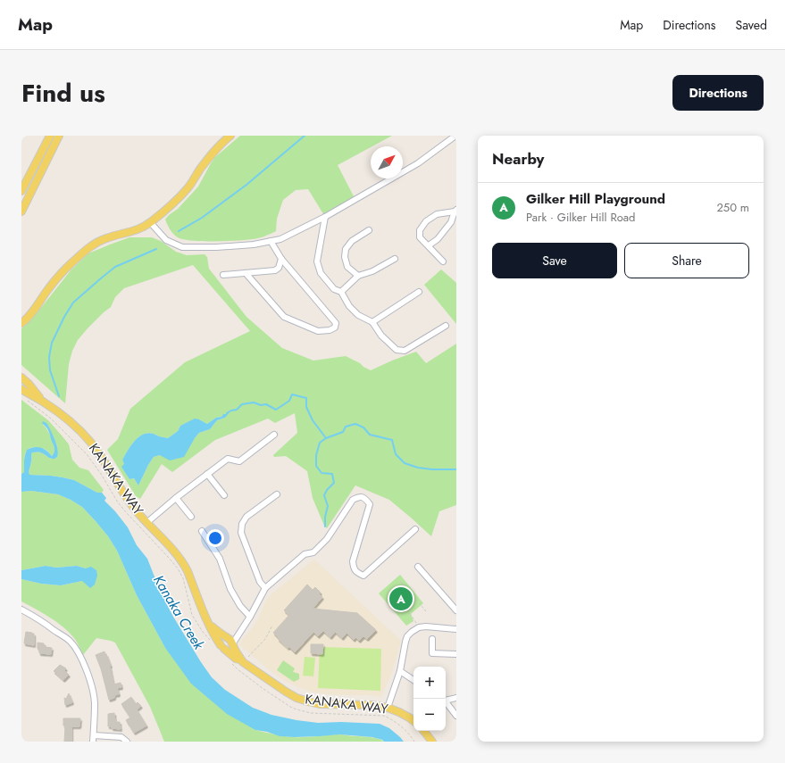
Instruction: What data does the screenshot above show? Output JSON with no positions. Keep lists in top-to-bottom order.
{
  "streets": {
    "main road": ["KANAKA WAY"]
  },
  "water": ["Kanaka Creek"],
  "north": "top right",
  "page": {
    "header": "Map",
    "nav": ["Map", "Directions", "Saved"],
    "title": "Find us",
    "buttons": [
      "Directions",
      ["Save", "Share"]
    ],
    "heading": "Nearby",
    "list": [
      {
        "mark": "A",
        "name": "Gilker Hill Playground",
        "note": "Park · Gilker Hill Road",
        "value": "250 m"
      }
    ],
    "pins": "A",
    "map_buttons": ["+", "−"]
  }
}
